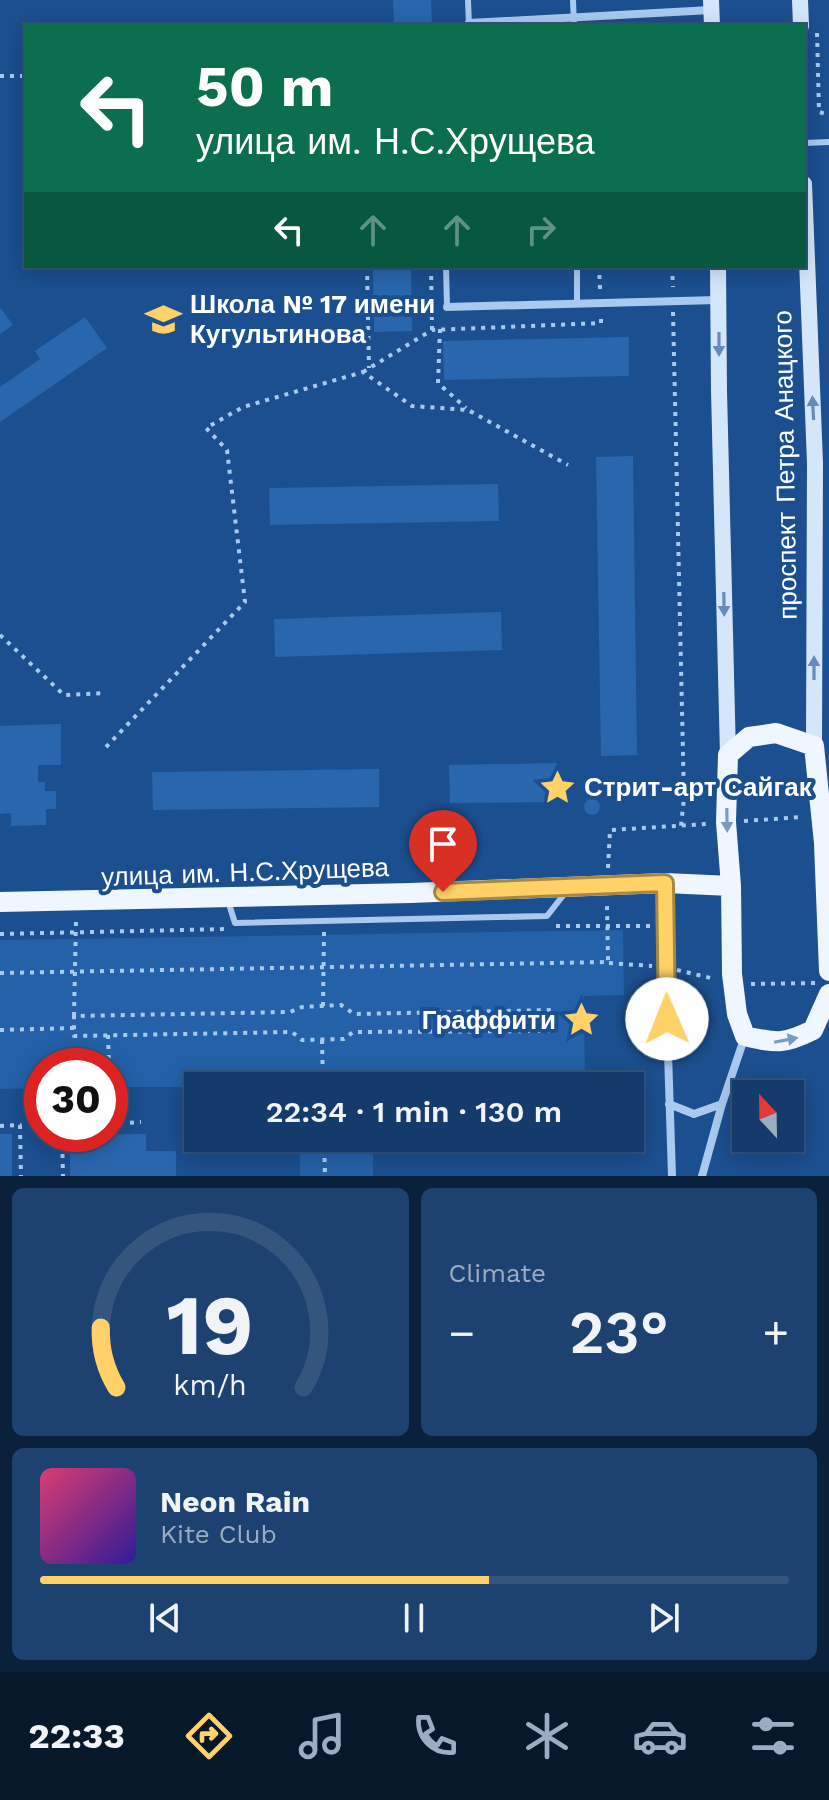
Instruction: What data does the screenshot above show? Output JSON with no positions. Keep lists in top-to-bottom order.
{
  "streets": {
    "main road": ["проспект Петра Анацкого", "улица им. Н.С.Хрущева"]
  },
  "places": {
    "school or university": ["Школа № 17 имени Кугультинова"],
    "place": ["Стрит-арт Сайгак", "Граффити"]
  },
  "north": "top",
  "page": {
    "turn": ["50 m", "улица им. Н.С.Хрущева"],
    "limit": "30",
    "trip": "22:34 · 1 min · 130 m",
    "tile": "Climate",
    "heat": ["−", "23°", "+"],
    "song": ["Neon Rain", "Kite Club"],
    "tabs": "22:33",
    "gauge": ["19", "km/h"]
  }
}
